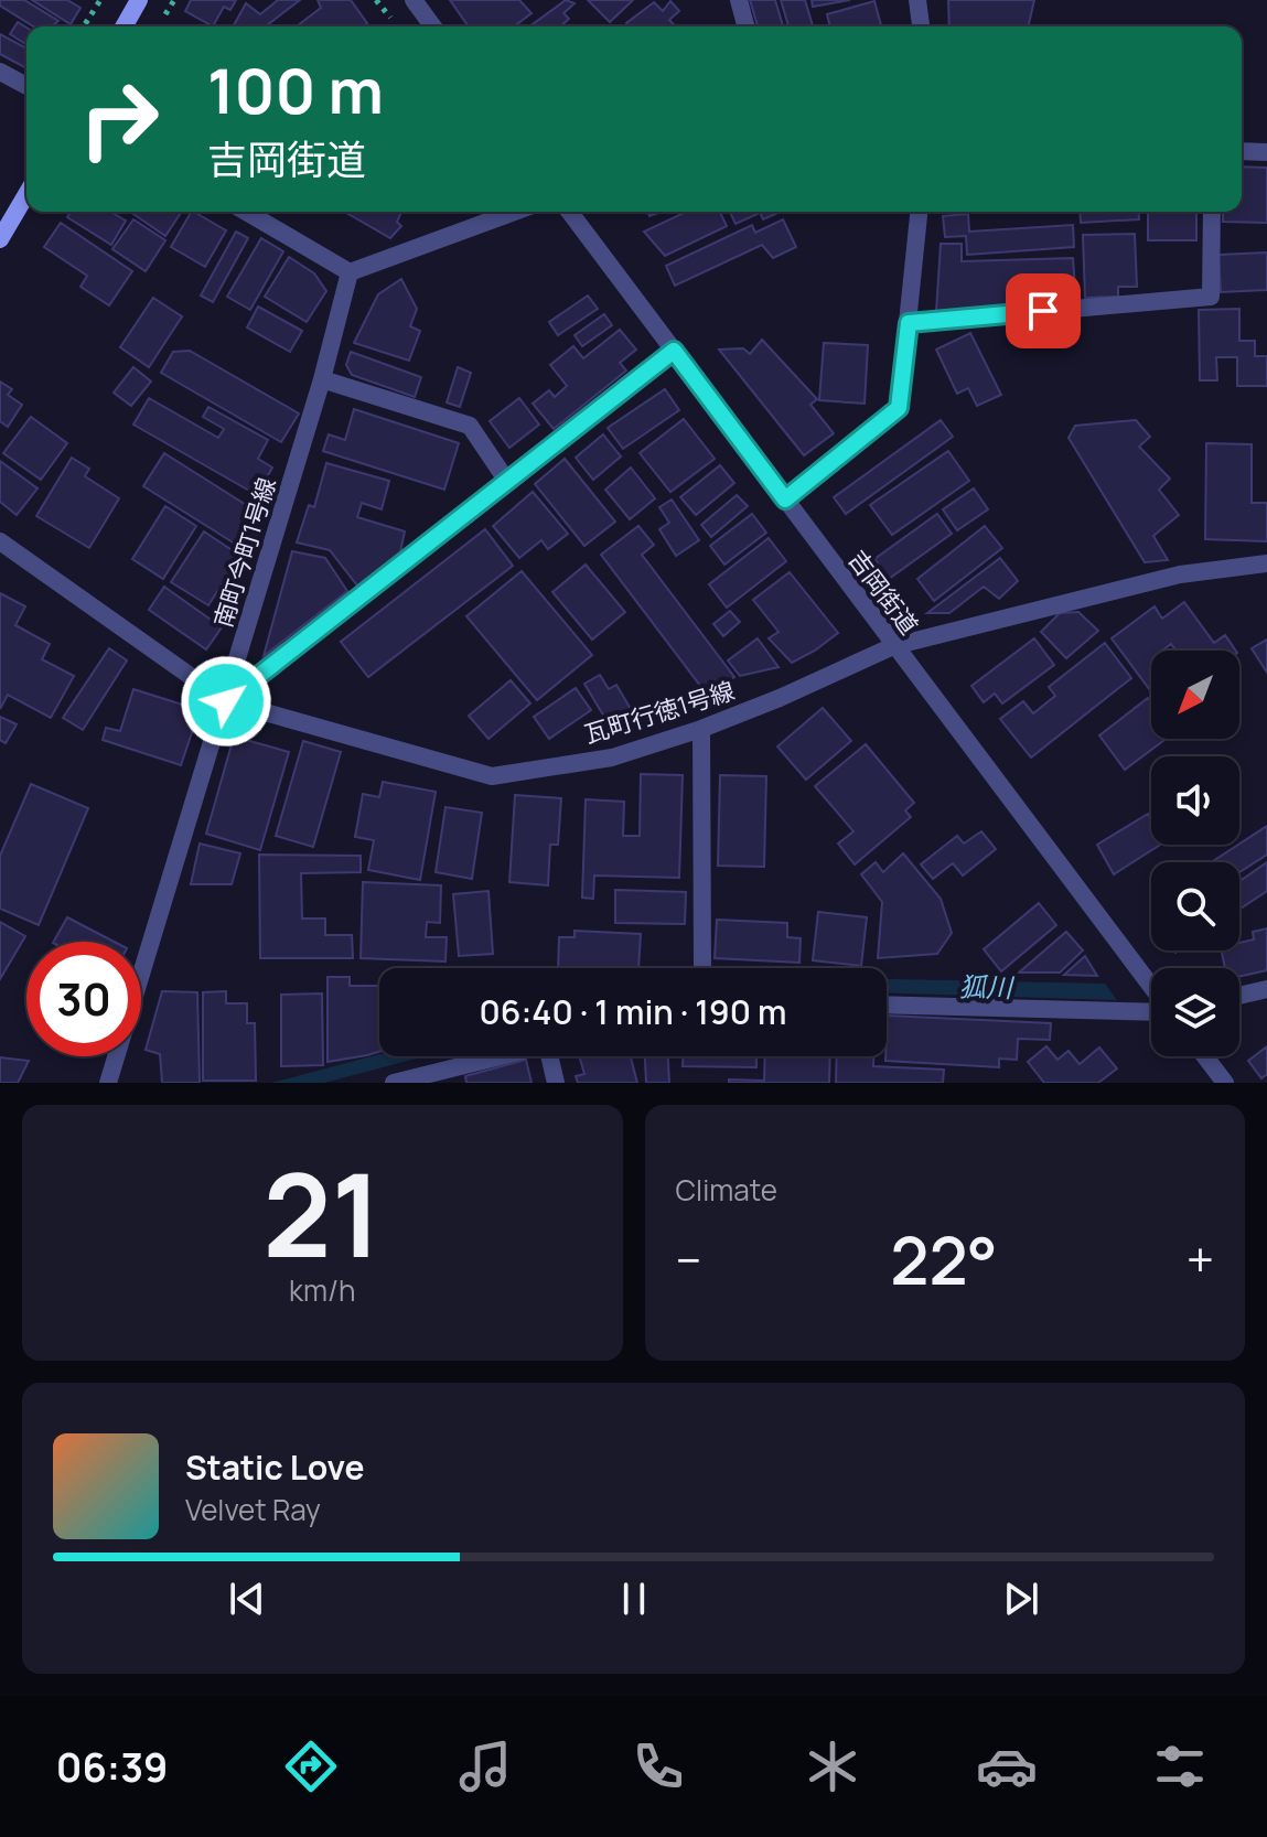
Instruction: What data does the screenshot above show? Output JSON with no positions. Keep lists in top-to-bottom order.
{
  "streets": {
    "street": ["南町今町1号線", "吉岡街道", "瓦町行徳1号線"]
  },
  "crossings": [
    ["南町今町1号線", "瓦町行徳1号線"],
    ["吉岡街道", "瓦町行徳1号線"]
  ],
  "water": ["狐川"],
  "north": "bottom left",
  "page": {
    "turn": ["100 m", "吉岡街道"],
    "limit": "30",
    "trip": "06:40 · 1 min · 190 m",
    "tile": [
      ["21", "km/h"],
      "Climate"
    ],
    "heat": ["−", "22°", "+"],
    "song": ["Static Love", "Velvet Ray"],
    "tabs": "06:39"
  }
}
